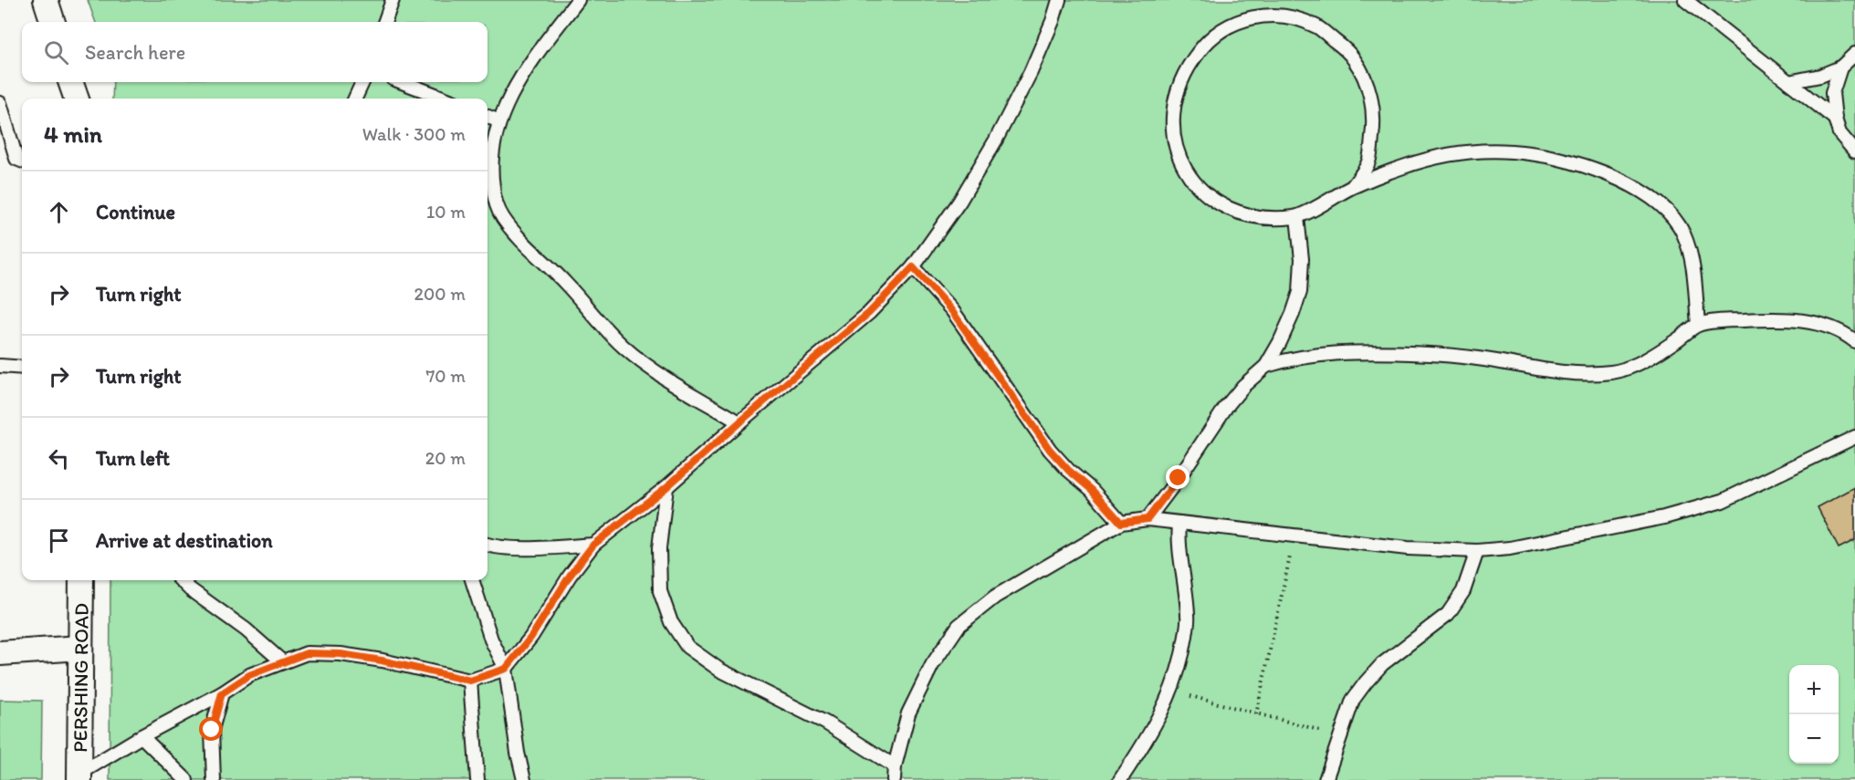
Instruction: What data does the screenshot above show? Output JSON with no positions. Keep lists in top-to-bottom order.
{
  "streets": {
    "street": ["PERSHING ROAD"]
  },
  "page": {
    "search": "Search here",
    "heading": ["4 min", "Walk · 300 m"],
    "list": [
      ["Continue", "10 m"],
      ["Turn right", "200 m"],
      ["Turn right", "70 m"],
      ["Turn left", "20 m"],
      "Arrive at destination"
    ],
    "map_buttons": ["+", "−"]
  }
}
